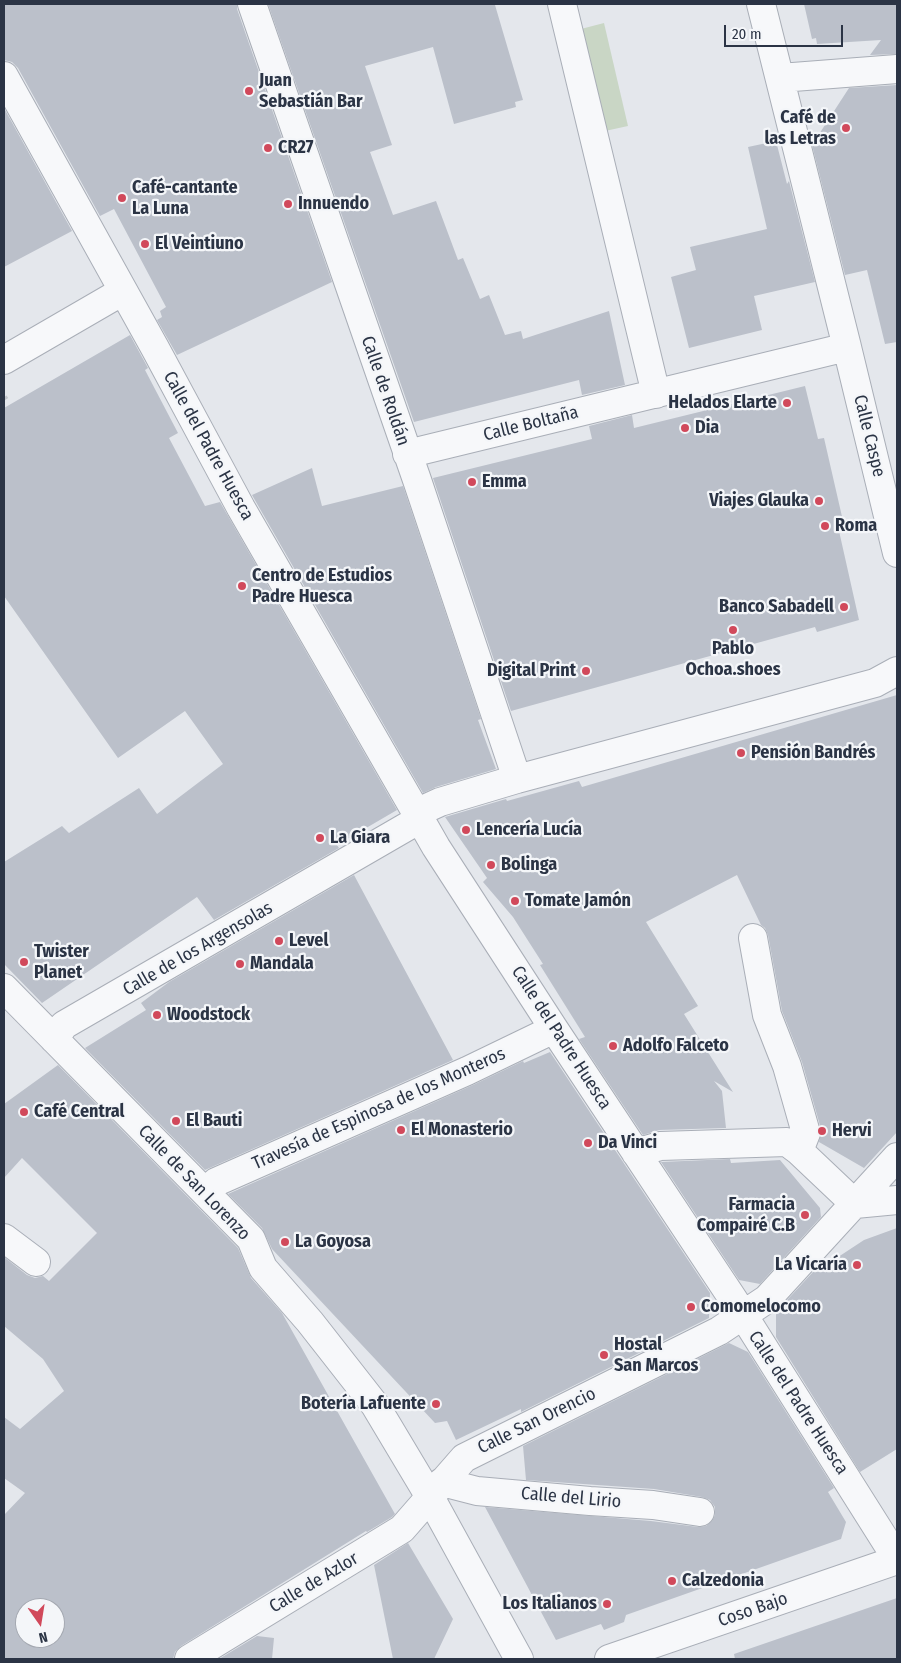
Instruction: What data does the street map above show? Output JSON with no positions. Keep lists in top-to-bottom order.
{
  "streets": {
    "street": [
      "Calle de Roldán",
      "Calle Boltaña",
      "Calle Caspe",
      "Calle del Padre Huesca",
      "Calle de los Argensolas",
      "Travesía de Espinosa de los Monteros",
      "Calle de San Lorenzo",
      "Calle San Orencio",
      "Calle del Lirio",
      "Calle de Azlor",
      "Coso Bajo"
    ]
  },
  "crossings": [
    ["Calle de Roldán", "Calle Boltaña"],
    ["Calle de Roldán", "Calle de los Argensolas"],
    ["Calle Boltaña", "Calle Caspe"],
    ["Calle del Padre Huesca", "Calle de los Argensolas"],
    ["Calle del Padre Huesca", "Travesía de Espinosa de los Monteros"],
    ["Calle del Padre Huesca", "Calle San Orencio"],
    ["Calle del Padre Huesca", "Coso Bajo"],
    ["Calle de los Argensolas", "Calle de San Lorenzo"],
    ["Travesía de Espinosa de los Monteros", "Calle de San Lorenzo"],
    ["Calle de San Lorenzo", "Calle San Orencio"],
    ["Calle de San Lorenzo", "Calle del Lirio"],
    ["Calle de San Lorenzo", "Calle de Azlor"],
    ["Calle San Orencio", "Calle del Lirio"],
    ["Calle San Orencio", "Calle de Azlor"],
    ["Calle del Lirio", "Calle de Azlor"]
  ],
  "places": [
    "Juan Sebastián Bar",
    "Café de las Letras",
    "CR27",
    "Café-cantante La Luna",
    "Innuendo",
    "El Veintiuno",
    "Helados Elarte",
    "Dia",
    "Emma",
    "Viajes Glauka",
    "Roma",
    "Centro de Estudios Padre Huesca",
    "Banco Sabadell",
    "Pablo Ochoa.shoes",
    "Digital Print",
    "Pensión Bandrés",
    "Lencería Lucía",
    "La Giara",
    "Bolinga",
    "Tomate Jamón",
    "Level",
    "Twister Planet",
    "Mandala",
    "Woodstock",
    "Adolfo Falceto",
    "Café Central",
    "El Bauti",
    "El Monasterio",
    "Hervi",
    "Da Vinci",
    "Farmacia Compairé C.B",
    "La Goyosa",
    "La Vicaría",
    "Comomelocomo",
    "Hostal San Marcos",
    "Botería Lafuente",
    "Calzedonia",
    "Los Italianos"
  ],
  "scale_bar": "20 m",
  "north": "bottom"
}
